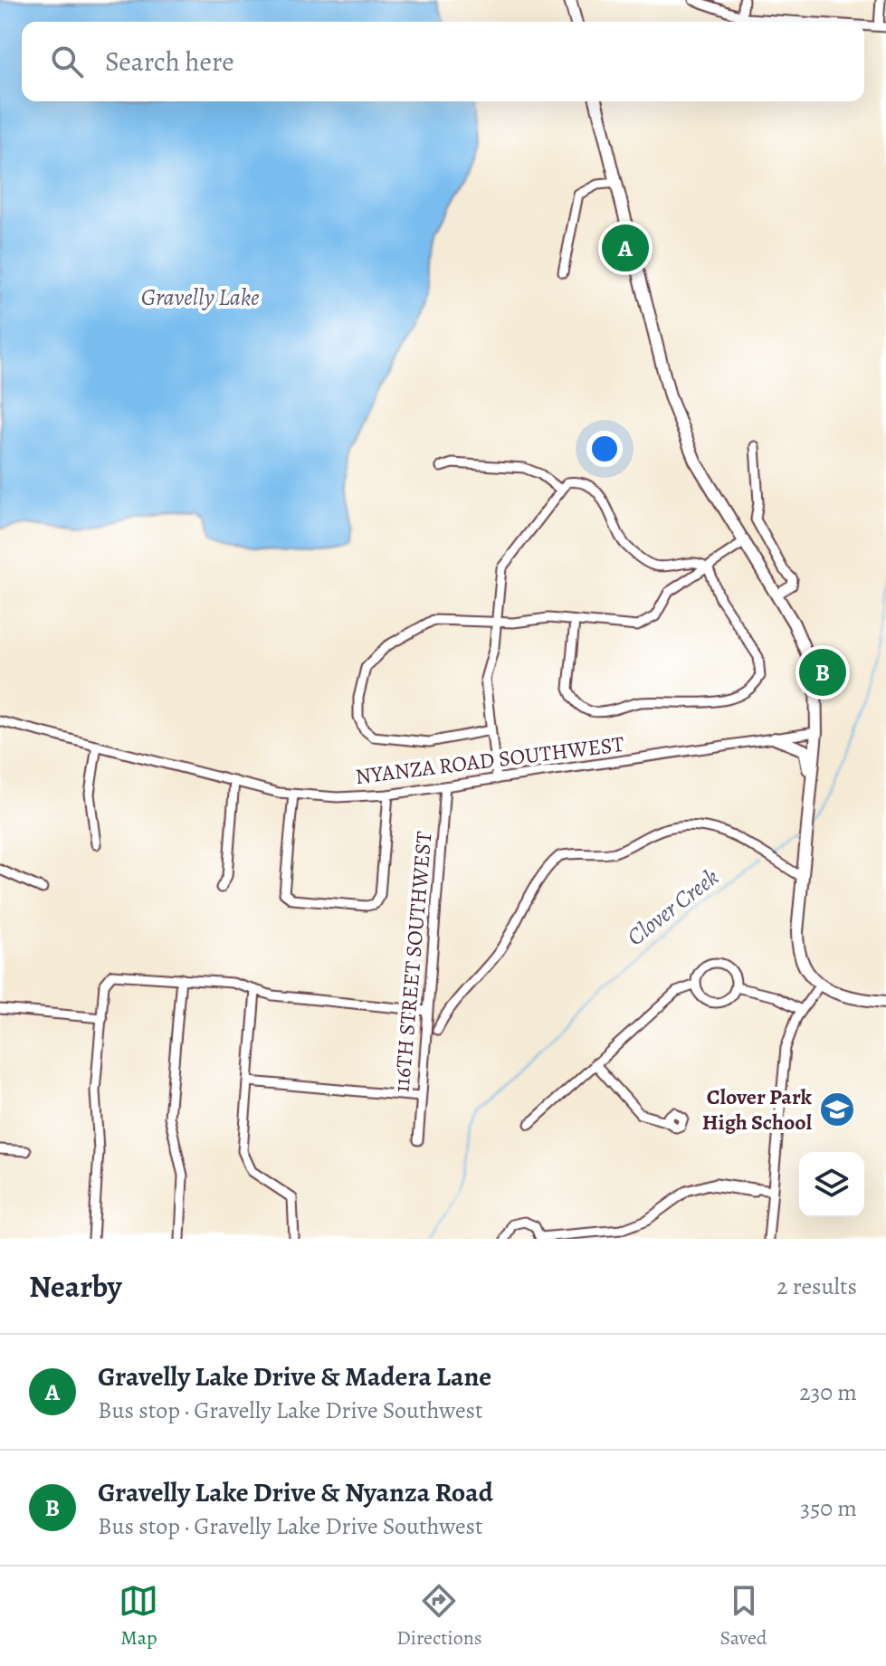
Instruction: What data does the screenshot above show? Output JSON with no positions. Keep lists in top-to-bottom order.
{
  "streets": {
    "street": ["NYANZA ROAD SOUTHWEST", "116TH STREET SOUTHWEST"]
  },
  "crossings": [
    ["NYANZA ROAD SOUTHWEST", "116TH STREET SOUTHWEST"]
  ],
  "water": ["Gravelly Lake", "Clover Creek"],
  "places": {
    "school or university": ["Clover Park High School"]
  },
  "page": {
    "search": "Search here",
    "pins": ["A", "B"],
    "heading": ["Nearby", "2 results"],
    "list": [
      {
        "mark": "A",
        "name": "Gravelly Lake Drive & Madera Lane",
        "note": "Bus stop · Gravelly Lake Drive Southwest",
        "value": "230 m"
      },
      {
        "mark": "B",
        "name": "Gravelly Lake Drive & Nyanza Road",
        "note": "Bus stop · Gravelly Lake Drive Southwest",
        "value": "350 m"
      }
    ],
    "nav": ["Map", "Directions", "Saved"]
  }
}
